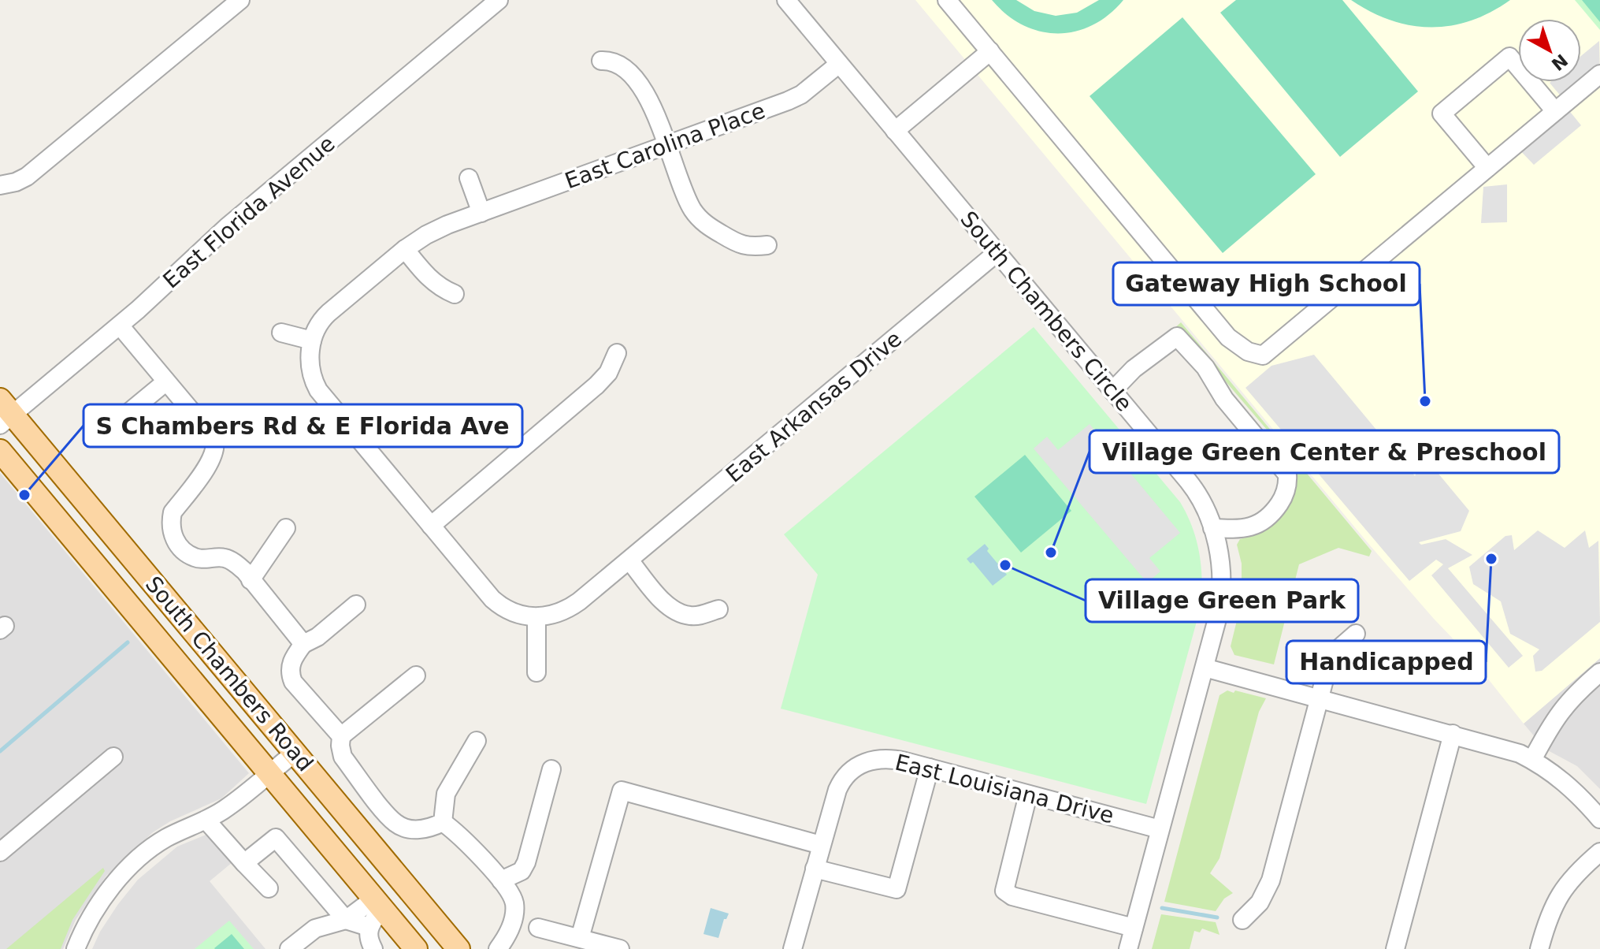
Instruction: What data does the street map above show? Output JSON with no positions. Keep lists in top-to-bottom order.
{
  "streets": {
    "main road": ["South Chambers Road"],
    "street": [
      "East Carolina Place",
      "East Florida Avenue",
      "South Chambers Circle",
      "East Arkansas Drive",
      "East Louisiana Drive"
    ]
  },
  "crossings": [
    ["East Carolina Place", "South Chambers Circle"],
    ["East Carolina Place", "East Arkansas Drive"],
    ["East Florida Avenue", "South Chambers Road"],
    ["South Chambers Circle", "East Arkansas Drive"],
    ["South Chambers Circle", "East Louisiana Drive"]
  ],
  "places": [
    "Gateway High School",
    "S Chambers Rd & E Florida Ave",
    "Village Green Center & Preschool",
    "Handicapped",
    "Village Green Park"
  ],
  "north": "bottom right"
}
